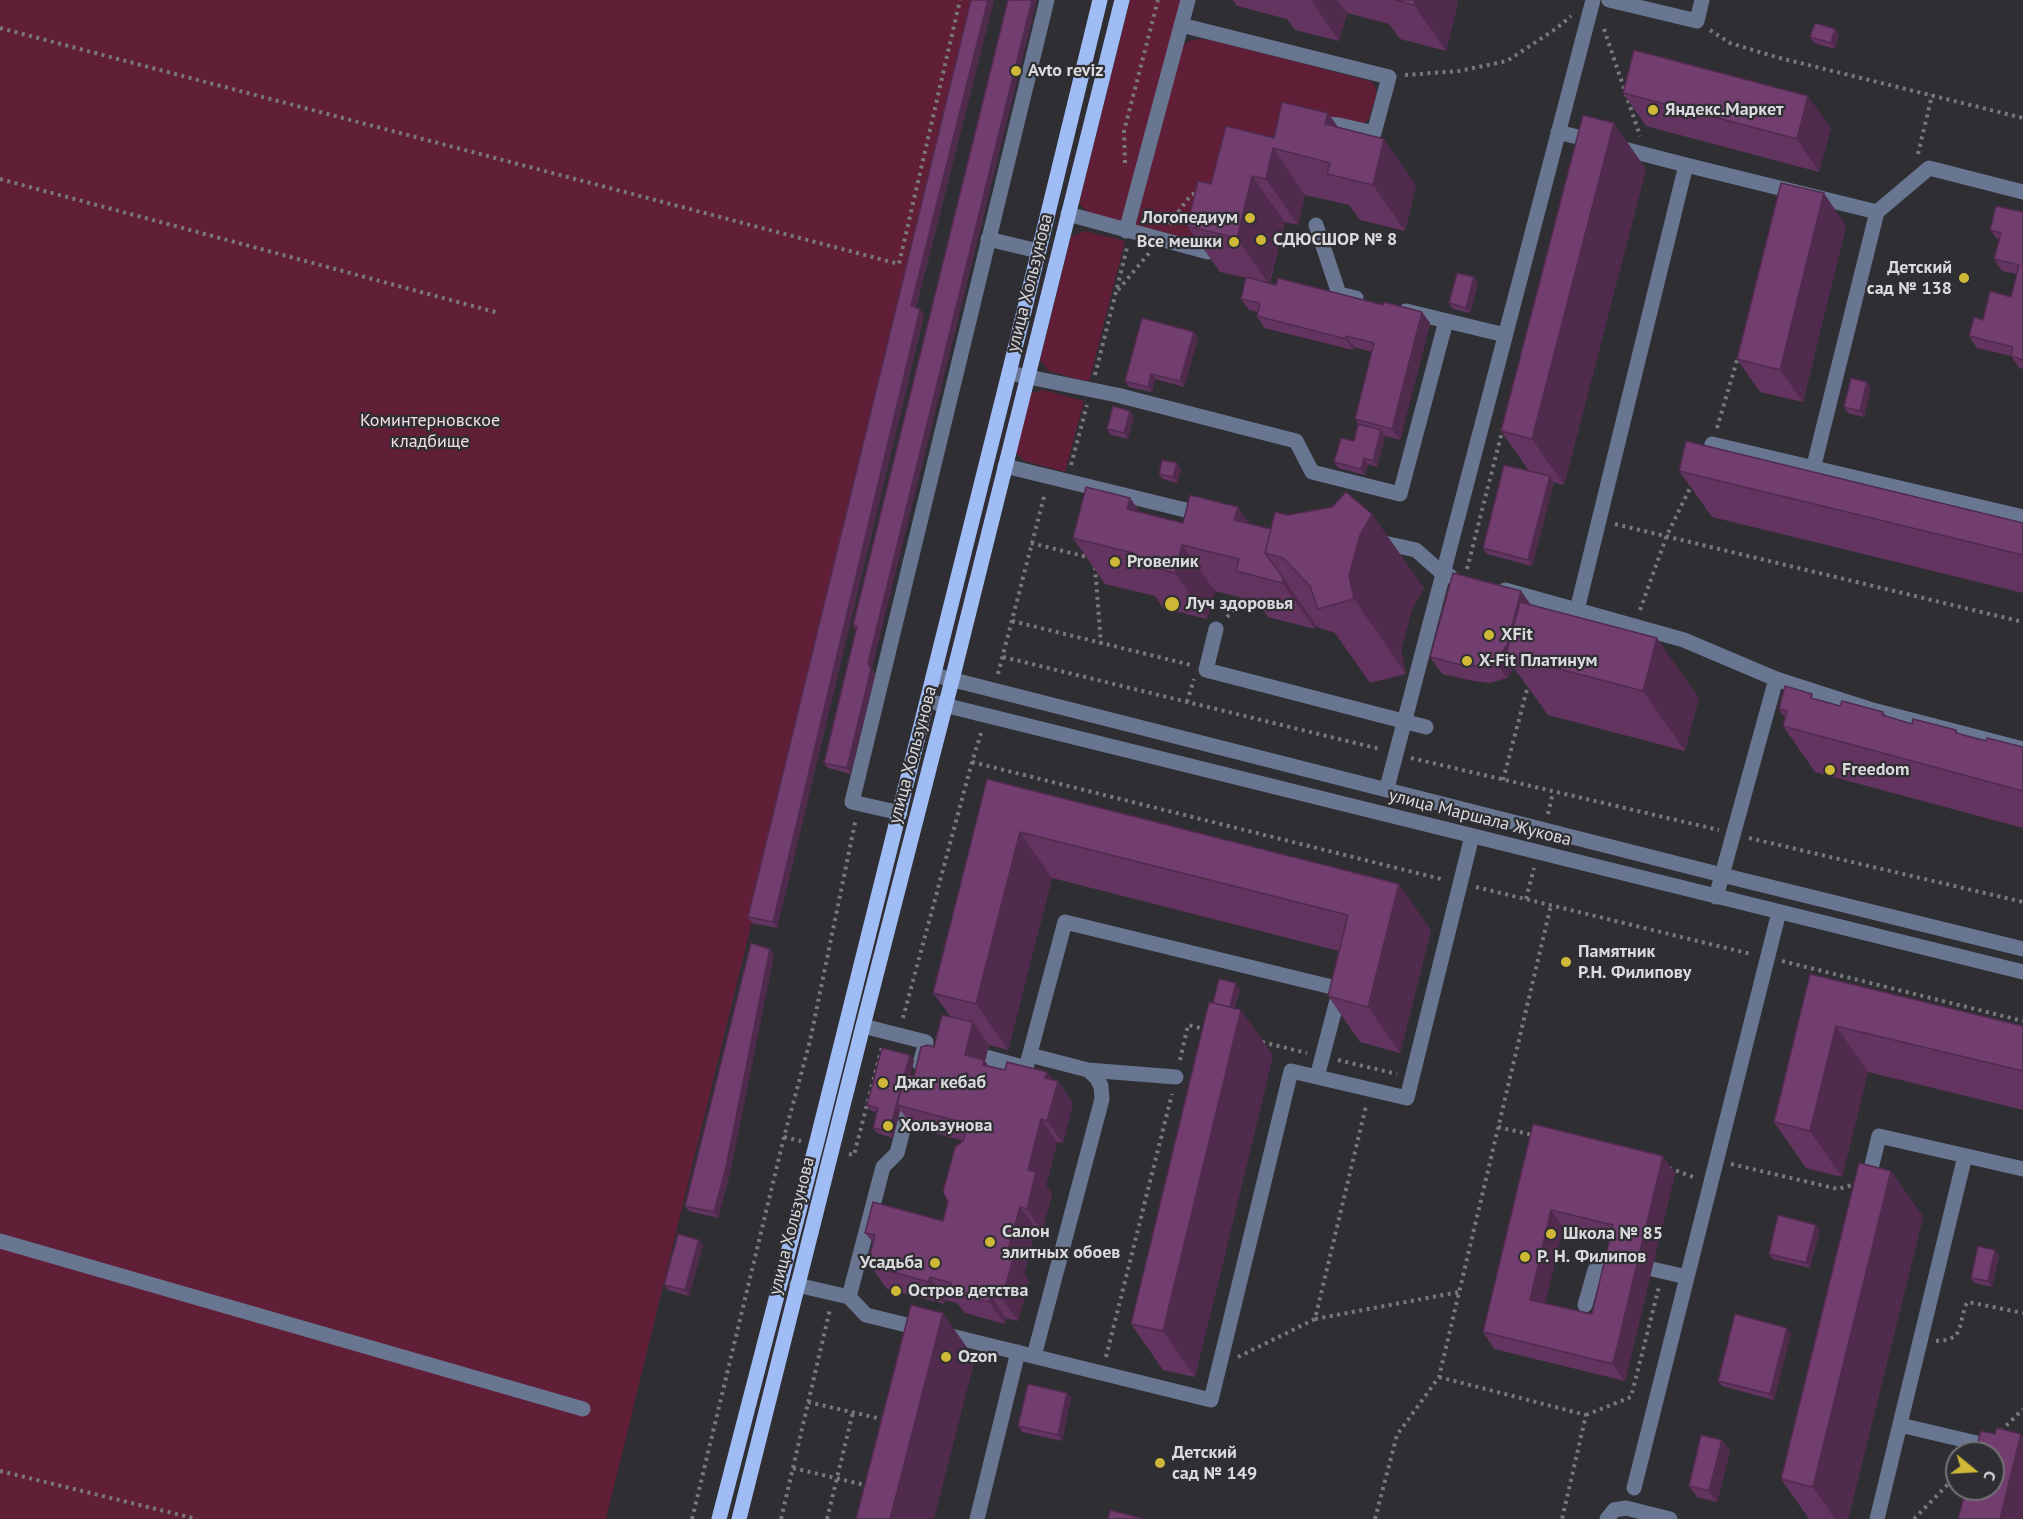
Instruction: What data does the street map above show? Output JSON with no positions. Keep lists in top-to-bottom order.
{
  "streets": {
    "main road": ["улица Хользунова"],
    "street": ["улица Маршала Жукова"]
  },
  "crossings": [
    ["улица Хользунова", "улица Маршала Жукова"]
  ],
  "parks": ["Коминтерновское кладбище"],
  "places": [
    "Avto reviz",
    "Яндекс.Маркет",
    "Логопедиум",
    "СДЮСШОР № 8",
    "Все мешки",
    "Детский сад № 138",
    "Proвелик",
    "Луч здоровья",
    "XFit",
    "X-Fit Платинум",
    "Freedom",
    "Памятник Р.Н. Филипову",
    "Джаг кебаб",
    "Хользунова",
    "Школа № 85",
    "Салон элитных обоев",
    "Р. Н. Филипов",
    "Усадьба",
    "Остров детства",
    "Ozon",
    "Детский сад № 149"
  ],
  "north": "right"
}
